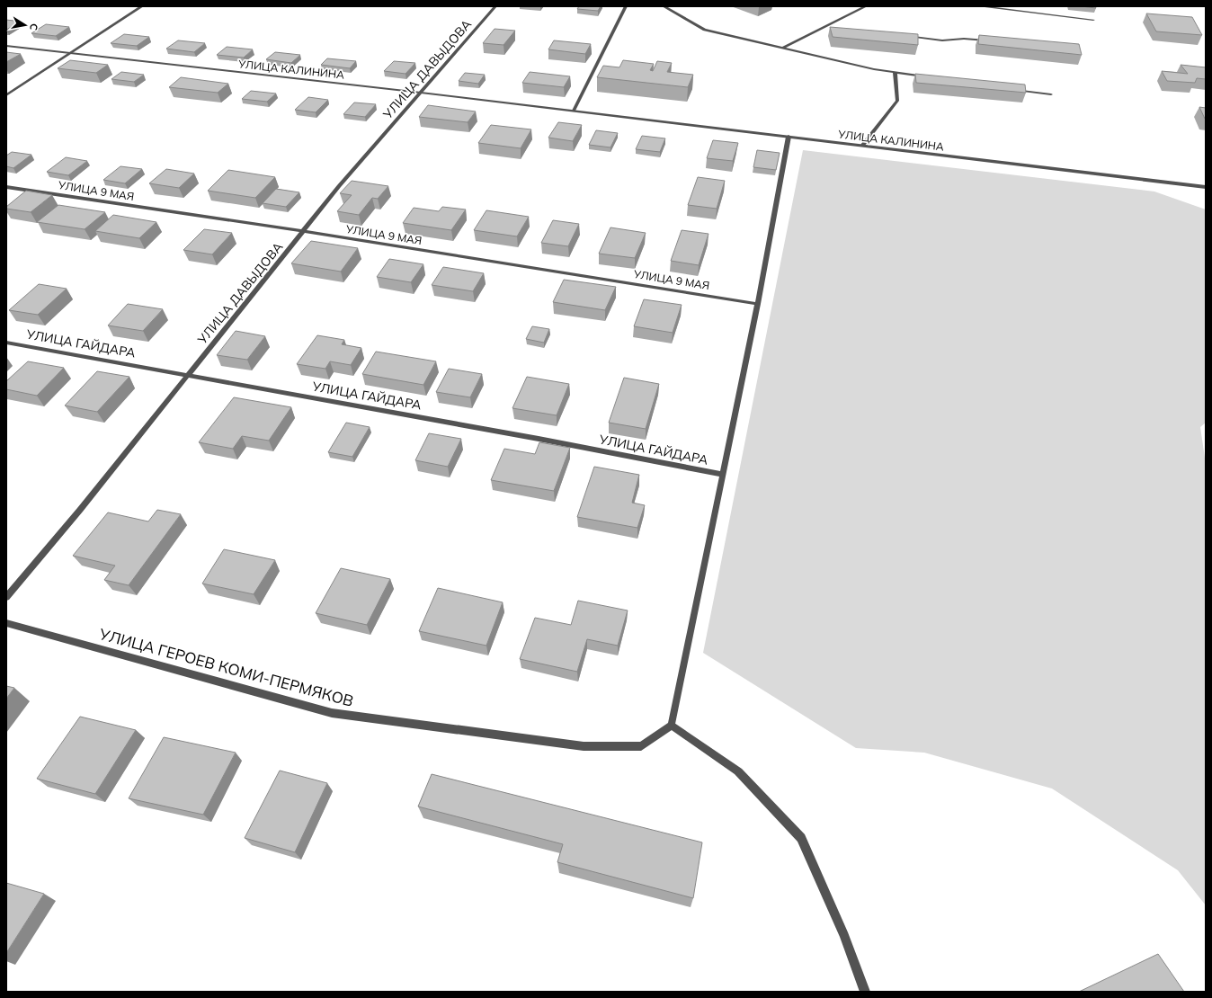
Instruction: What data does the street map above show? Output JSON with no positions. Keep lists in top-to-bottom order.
{
  "streets": {
    "street": [
      "УЛИЦА КАЛИНИНА",
      "УЛИЦА ДАВЫДОВА",
      "УЛИЦА 9 МАЯ",
      "УЛИЦА ГАЙДАРА",
      "УЛИЦА ГЕРОЕВ КОМИ-ПЕРМЯКОВ"
    ]
  },
  "crossings": [
    ["УЛИЦА КАЛИНИНА", "УЛИЦА ДАВЫДОВА"],
    ["УЛИЦА ДАВЫДОВА", "УЛИЦА 9 МАЯ"],
    ["УЛИЦА ДАВЫДОВА", "УЛИЦА ГАЙДАРА"]
  ],
  "north": "right"
}
